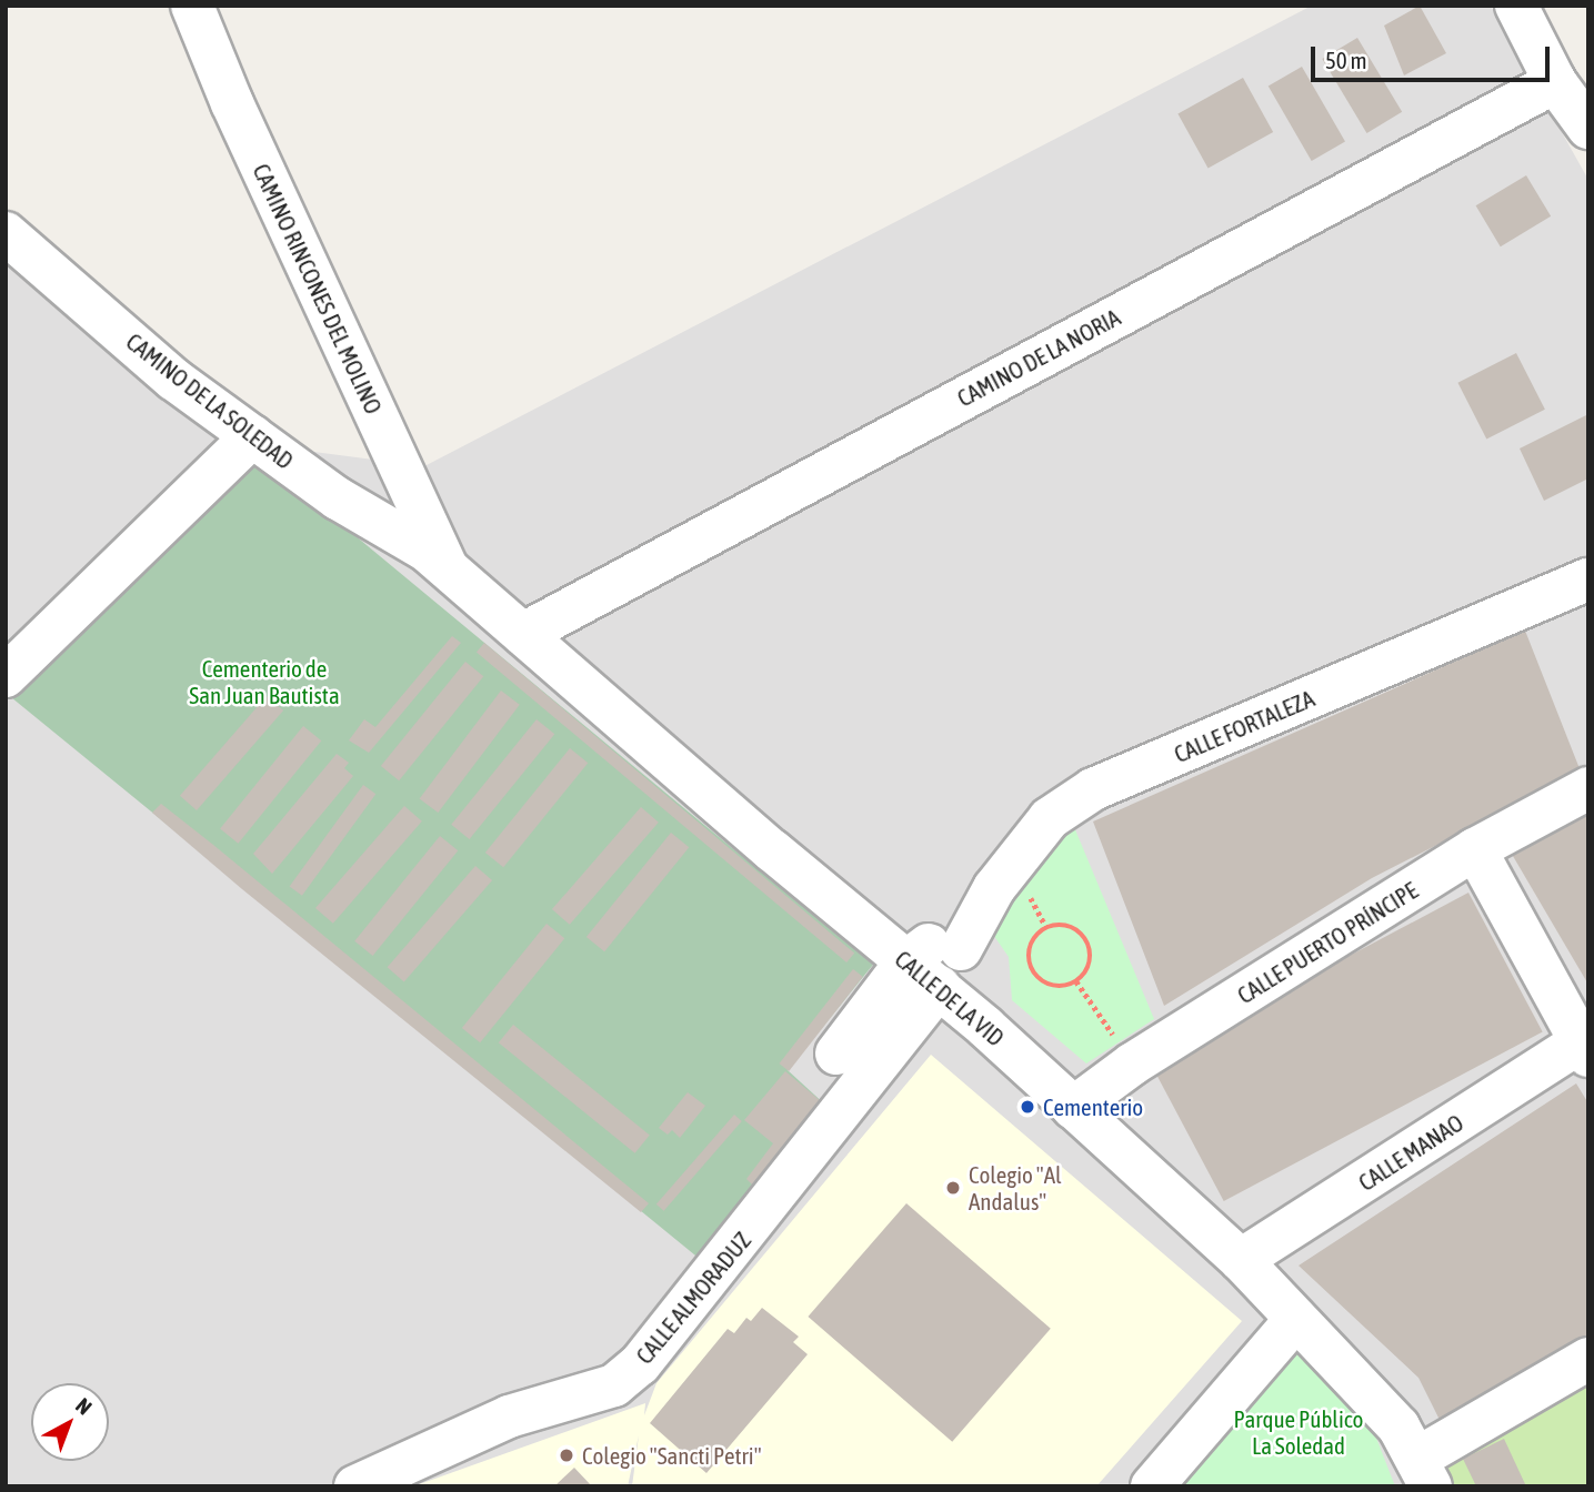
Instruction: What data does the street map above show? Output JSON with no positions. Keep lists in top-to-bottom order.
{
  "streets": {
    "street": [
      "CAMINO RINCONES DEL MOLINO",
      "CAMINO DE LA NORIA",
      "CAMINO DE LA SOLEDAD",
      "CALLE FORTALEZA",
      "CALLE PUERTO PRÍNCIPE",
      "CALLE DE LA VID",
      "CALLE MANAO",
      "CALLE ALMORADUZ"
    ]
  },
  "crossings": [
    ["CAMINO RINCONES DEL MOLINO", "CAMINO DE LA SOLEDAD"],
    ["CAMINO RINCONES DEL MOLINO", "CALLE DE LA VID"],
    ["CAMINO DE LA NORIA", "CALLE DE LA VID"],
    ["CAMINO DE LA SOLEDAD", "CALLE DE LA VID"],
    ["CALLE FORTALEZA", "CALLE DE LA VID"],
    ["CALLE PUERTO PRÍNCIPE", "CALLE DE LA VID"],
    ["CALLE DE LA VID", "CALLE MANAO"],
    ["CALLE DE LA VID", "CALLE ALMORADUZ"]
  ],
  "parks": ["Cementerio de San Juan Bautista", "Parque Público La Soledad"],
  "places": ["Cementerio", "Colegio \"Al Andalus\"", "Colegio \"Sancti Petri\""],
  "scale_bar": "50 m",
  "north": "top right"
}
